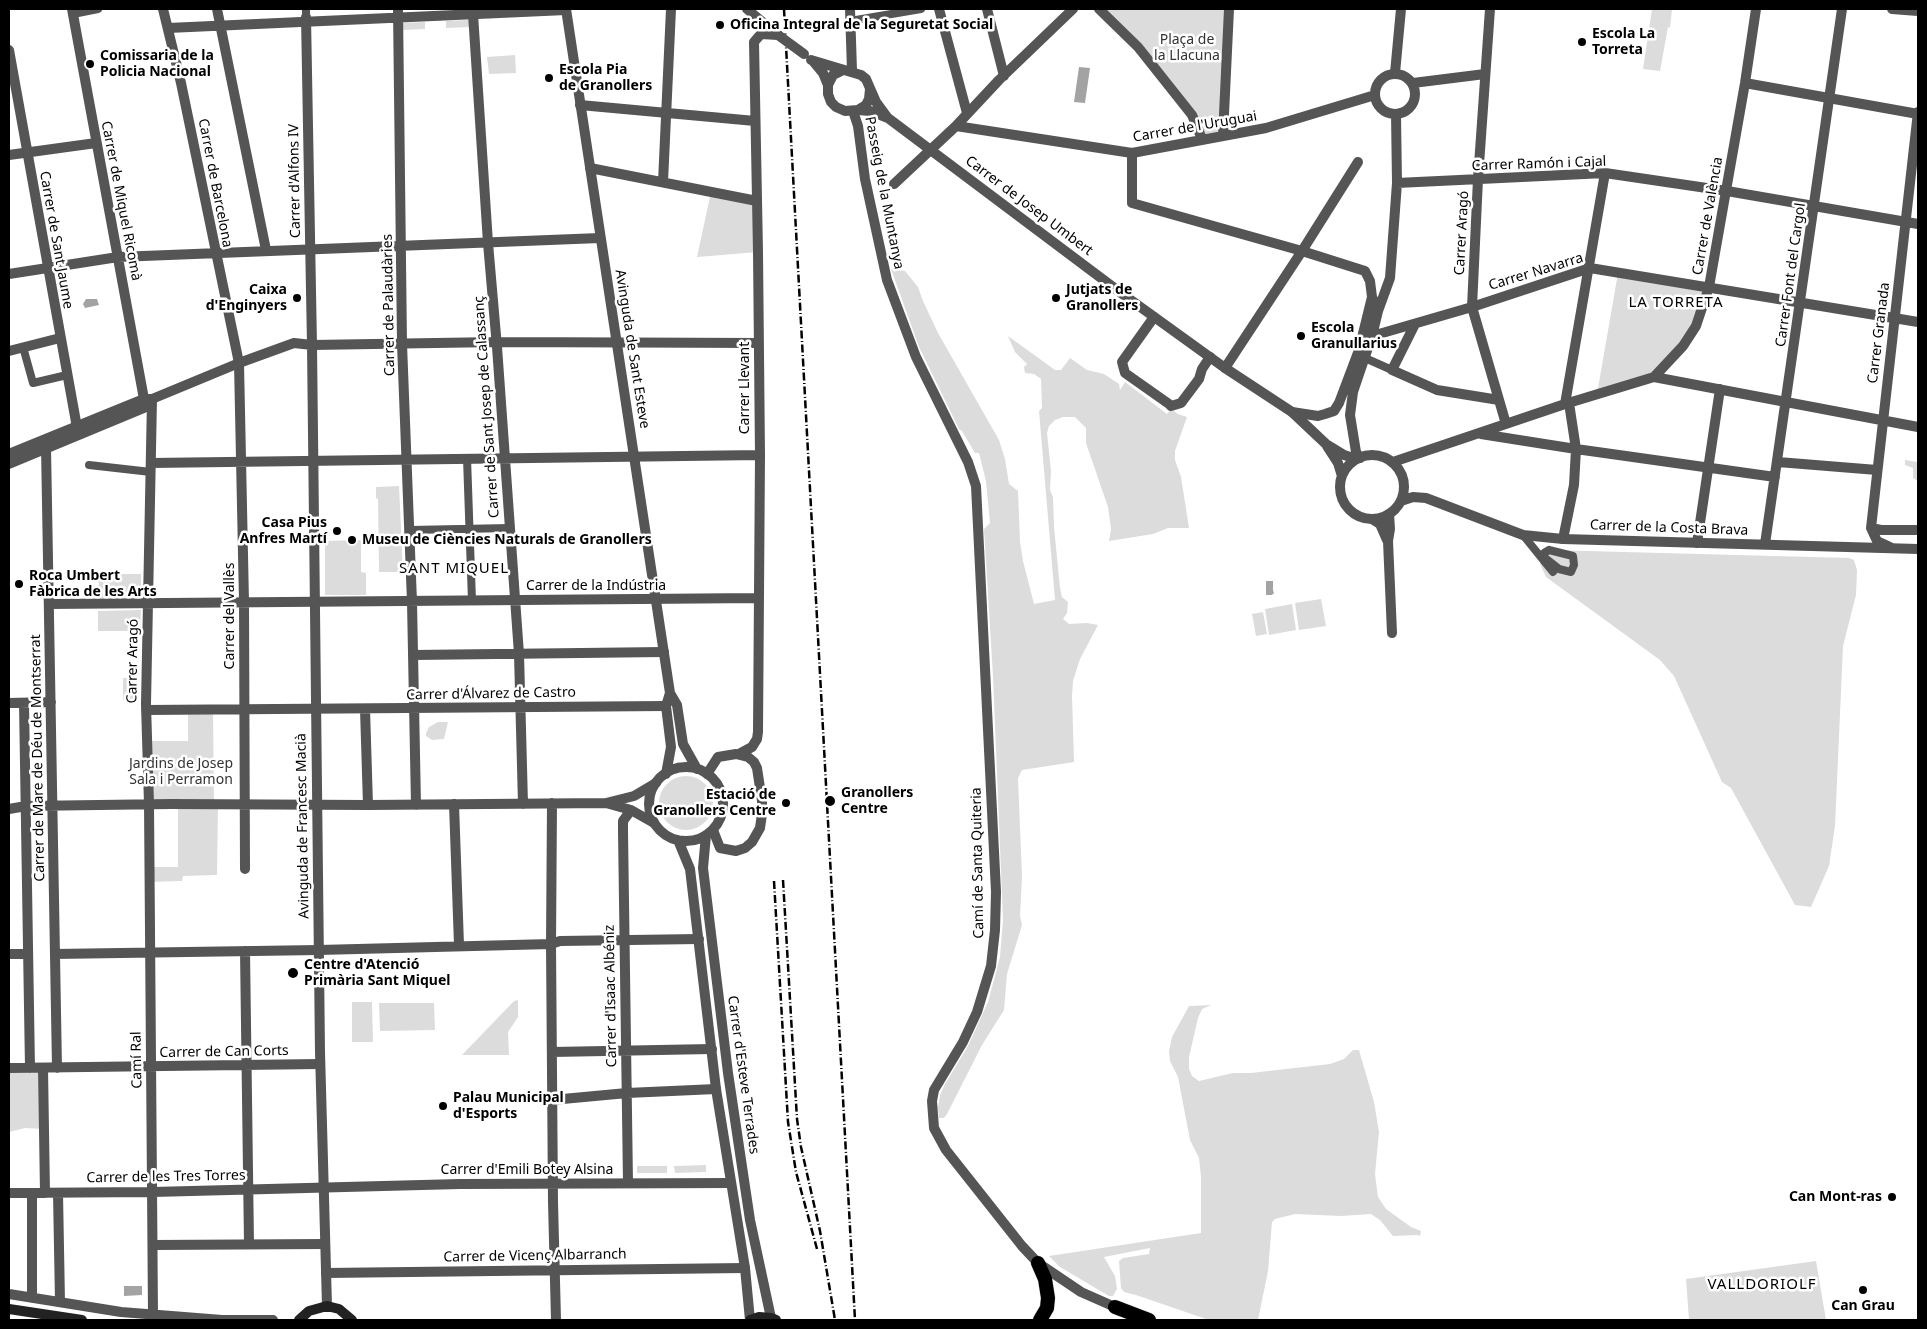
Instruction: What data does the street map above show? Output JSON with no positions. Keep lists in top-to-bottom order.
{
  "streets": {
    "street": [
      "Carrer de l'Uruguai",
      "Carrer Ramón i Cajal",
      "Carrer d'Alfons IV",
      "Carrer de Barcelona",
      "Passeig de la Muntanya",
      "Carrer de Miquel Ricomà",
      "Carrer de Josep Umbert",
      "Carrer de València",
      "Carrer Aragó",
      "Carrer de Sant Jaume",
      "Carrer Navarra",
      "Carrer Font del Cargol",
      "Carrer de Palaudàries",
      "Carrer Granada",
      "Avinguda de Sant Esteve",
      "Carrer Llevant",
      "Carrer de Sant Josep de Calassanç",
      "Carrer de la Costa Brava",
      "Carrer de la Indústria",
      "Carrer del Vallès",
      "Carrer d'Álvarez de Castro",
      "Carrer de Mare de Déu de Montserrat",
      "Avinguda de Francesc Macià",
      "Camí de Santa Quiteria",
      "Carrer d'Isaac Albéniz",
      "Carrer de Can Corts",
      "Camí Ral",
      "Carrer d'Esteve Terrades",
      "Carrer d'Emili Botey Alsina",
      "Carrer de les Tres Torres",
      "Carrer de Vicenç Albarranch"
    ]
  },
  "crossings": [
    ["Carrer Ramón i Cajal", "Carrer de València"],
    ["Carrer Ramón i Cajal", "Carrer Aragó"],
    ["Carrer Ramón i Cajal", "Carrer Font del Cargol"],
    ["Carrer Ramón i Cajal", "Carrer Granada"],
    ["Carrer d'Alfons IV", "Avinguda de Francesc Macià"],
    ["Carrer de Barcelona", "Carrer del Vallès"],
    ["Passeig de la Muntanya", "Camí de Santa Quiteria"],
    ["Carrer de Miquel Ricomà", "Carrer Aragó"],
    ["Carrer de València", "Carrer Aragó"],
    ["Carrer de València", "Carrer Navarra"],
    ["Carrer de València", "Carrer de la Costa Brava"],
    ["Carrer Aragó", "Carrer Navarra"],
    ["Carrer Aragó", "Carrer de la Indústria"],
    ["Carrer Aragó", "Carrer d'Álvarez de Castro"],
    ["Carrer Aragó", "Camí Ral"],
    ["Carrer Navarra", "Carrer Font del Cargol"],
    ["Carrer Navarra", "Carrer Granada"],
    ["Carrer Font del Cargol", "Carrer de la Costa Brava"],
    ["Carrer de Palaudàries", "Carrer de la Indústria"],
    ["Carrer de Palaudàries", "Carrer d'Álvarez de Castro"],
    ["Avinguda de Sant Esteve", "Carrer Llevant"],
    ["Avinguda de Sant Esteve", "Carrer de la Indústria"],
    ["Avinguda de Sant Esteve", "Carrer d'Álvarez de Castro"],
    ["Avinguda de Sant Esteve", "Carrer d'Esteve Terrades"],
    ["Carrer Llevant", "Carrer de la Indústria"],
    ["Carrer Llevant", "Carrer d'Esteve Terrades"],
    ["Carrer de Sant Josep de Calassanç", "Carrer de la Indústria"],
    ["Carrer de Sant Josep de Calassanç", "Carrer d'Álvarez de Castro"],
    ["Carrer de la Indústria", "Carrer del Vallès"],
    ["Carrer de la Indústria", "Carrer de Mare de Déu de Montserrat"],
    ["Carrer de la Indústria", "Avinguda de Francesc Macià"],
    ["Carrer del Vallès", "Carrer d'Álvarez de Castro"],
    ["Carrer d'Álvarez de Castro", "Avinguda de Francesc Macià"],
    ["Carrer de Mare de Déu de Montserrat", "Carrer de Can Corts"],
    ["Avinguda de Francesc Macià", "Carrer de Can Corts"],
    ["Avinguda de Francesc Macià", "Carrer d'Emili Botey Alsina"],
    ["Avinguda de Francesc Macià", "Carrer de les Tres Torres"],
    ["Avinguda de Francesc Macià", "Carrer de Vicenç Albarranch"],
    ["Carrer d'Isaac Albéniz", "Carrer d'Emili Botey Alsina"],
    ["Carrer de Can Corts", "Camí Ral"],
    ["Camí Ral", "Carrer de les Tres Torres"],
    ["Carrer d'Esteve Terrades", "Carrer d'Emili Botey Alsina"],
    ["Carrer d'Esteve Terrades", "Carrer de Vicenç Albarranch"],
    ["Carrer d'Emili Botey Alsina", "Carrer de les Tres Torres"]
  ],
  "districts": ["LA TORRETA", "SANT MIQUEL", "VALLDORIOLF"],
  "parks": ["Plaça de la Llacuna", "Jardins de Josep Sala i Perramon"],
  "places": [
    "Oficina Integral de la Seguretat Social",
    "Escola La Torreta",
    "Comissaria de la Policia Nacional",
    "Escola Pia de Granollers",
    "Caixa d'Enginyers",
    "Jutjats de Granollers",
    "Escola Granullarius",
    "Casa Pius Anfres Martí",
    "Museu de Ciències Naturals de Granollers",
    "Roca Umbert Fàbrica de les Arts",
    "Granollers Centre",
    "Estació de Granollers Centre",
    "Centre d'Atenció Primària Sant Miquel",
    "Palau Municipal d'Esports",
    "Can Mont-ras",
    "Can Grau"
  ]
}
